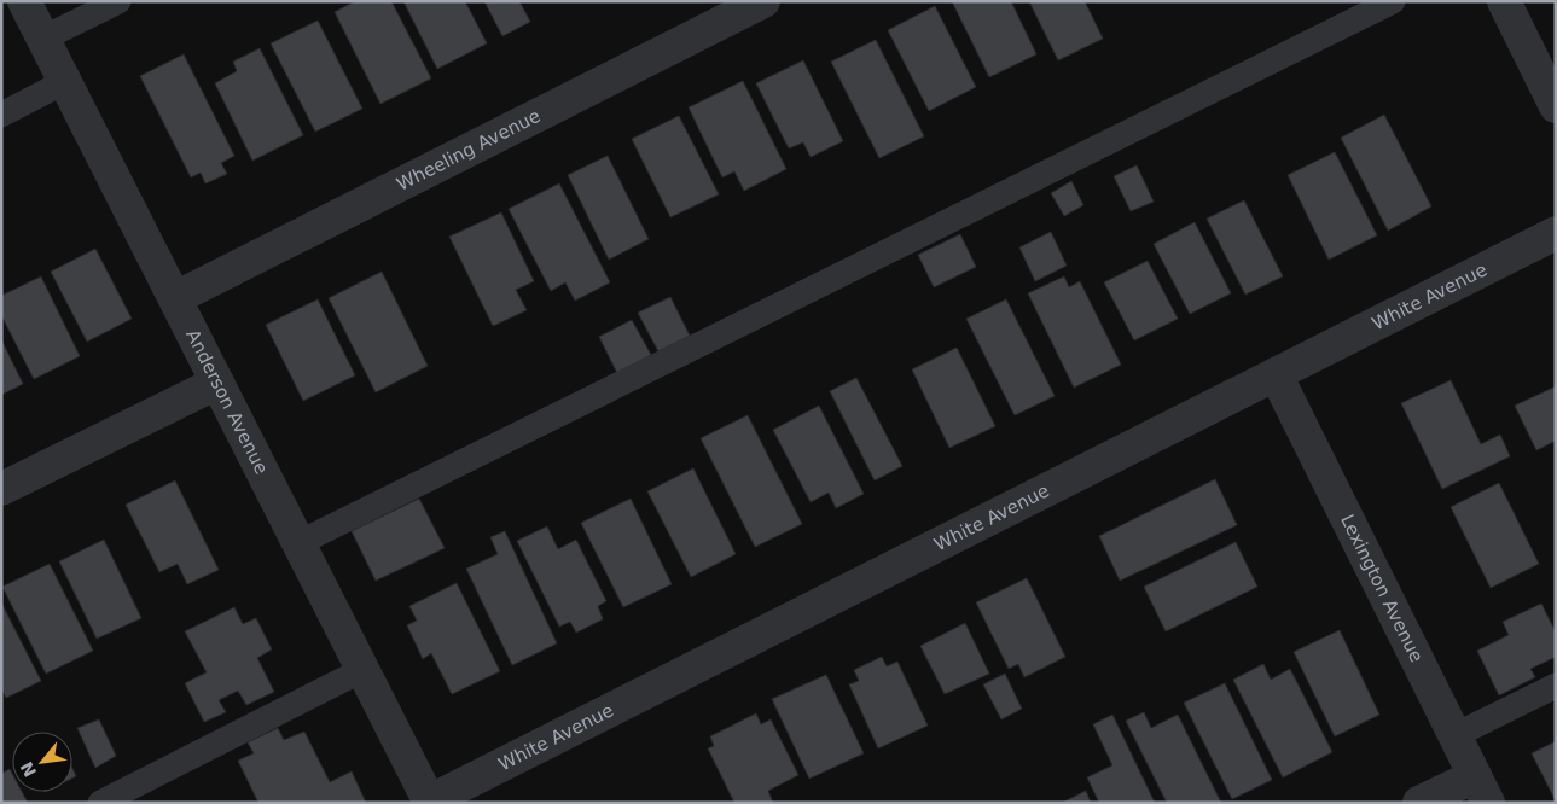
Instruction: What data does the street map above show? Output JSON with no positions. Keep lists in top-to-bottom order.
{
  "streets": {
    "street": [
      "Wheeling Avenue",
      "White Avenue",
      "Anderson Avenue",
      "Lexington Avenue"
    ]
  },
  "crossings": [
    ["Wheeling Avenue", "Anderson Avenue"],
    ["White Avenue", "Anderson Avenue"],
    ["White Avenue", "Lexington Avenue"]
  ],
  "north": "bottom left"
}
